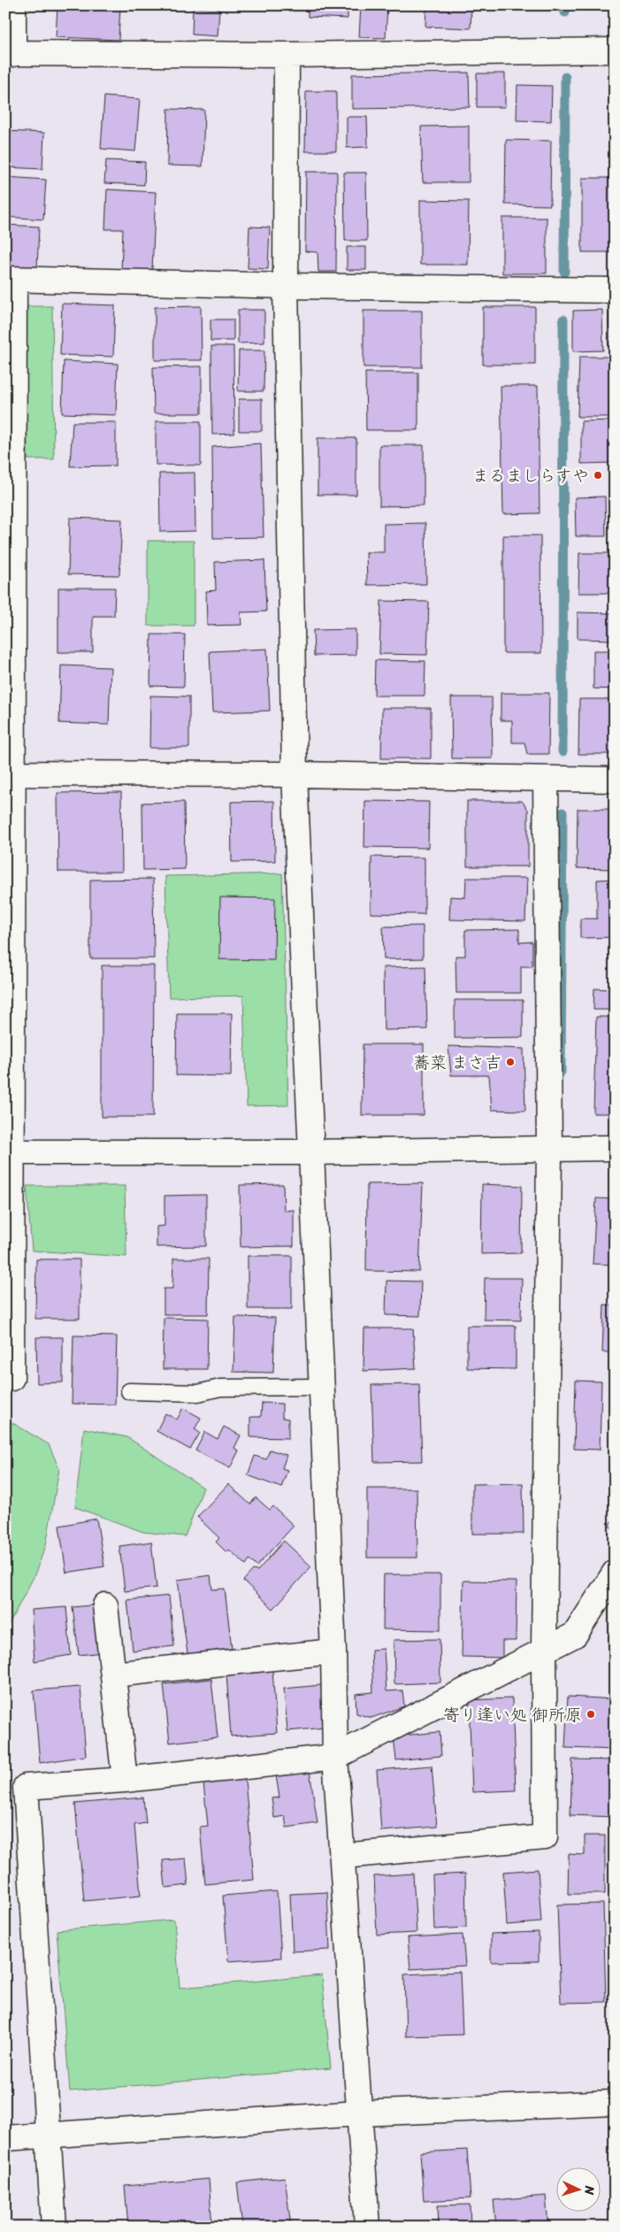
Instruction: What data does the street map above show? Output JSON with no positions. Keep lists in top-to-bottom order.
{
  "places": ["まるましらすや", "蕎菜 まさ吉", "寄り逢い処 御所原"],
  "north": "right"
}
